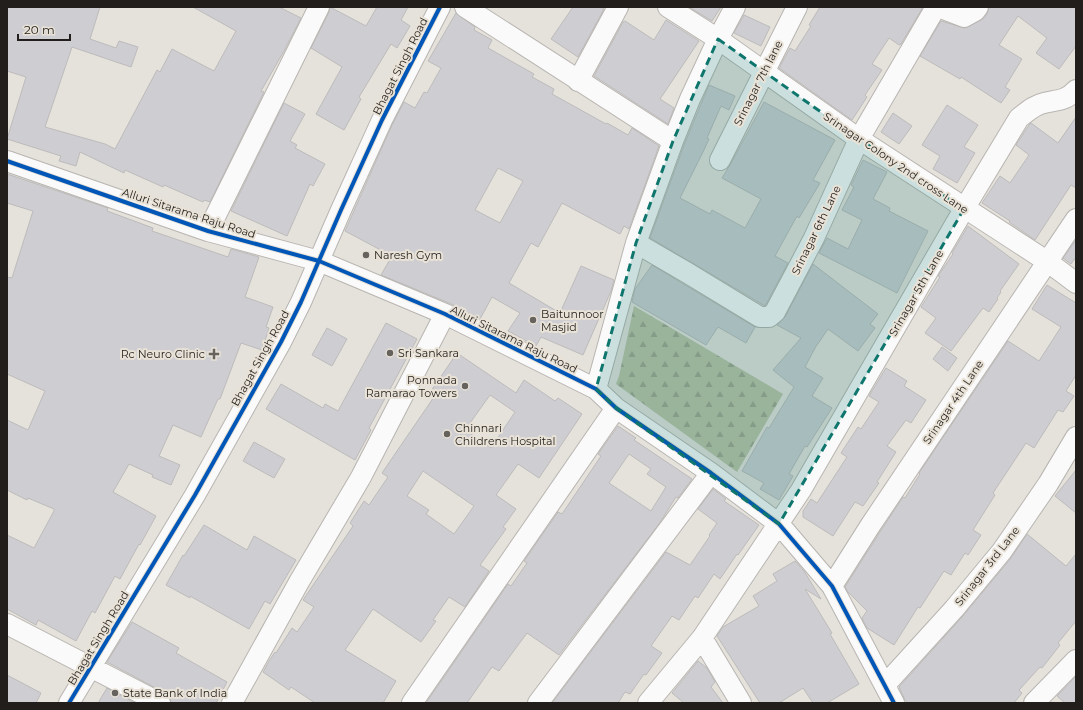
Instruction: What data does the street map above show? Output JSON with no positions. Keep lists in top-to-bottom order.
{
  "streets": {
    "street": [
      "Bhagat Singh Road",
      "Srinagar 7th lane",
      "Srinagar Colony 2nd cross Lane",
      "Alluri Sitarama Raju Road",
      "Srinagar 6th Lane",
      "Srinagar 5th Lane",
      "Srinagar 4th Lane",
      "Srinagar 3rd Lane"
    ]
  },
  "crossings": [
    ["Bhagat Singh Road", "Alluri Sitarama Raju Road"],
    ["Srinagar 7th lane", "Srinagar Colony 2nd cross Lane"],
    ["Srinagar Colony 2nd cross Lane", "Srinagar 6th Lane"],
    ["Srinagar Colony 2nd cross Lane", "Srinagar 5th Lane"],
    ["Srinagar Colony 2nd cross Lane", "Srinagar 4th Lane"],
    ["Alluri Sitarama Raju Road", "Srinagar 5th Lane"],
    ["Alluri Sitarama Raju Road", "Srinagar 4th Lane"],
    ["Alluri Sitarama Raju Road", "Srinagar 3rd Lane"]
  ],
  "places": {
    "other": [
      "Naresh Gym",
      "Baitunnoor Masjid",
      "Sri Sankara",
      "Ponnada Ramarao Towers",
      "Chinnari Childrens Hospital",
      "State Bank of India"
    ],
    "health": ["Rc Neuro Clinic"]
  },
  "scale_bar": "20 m"
}
